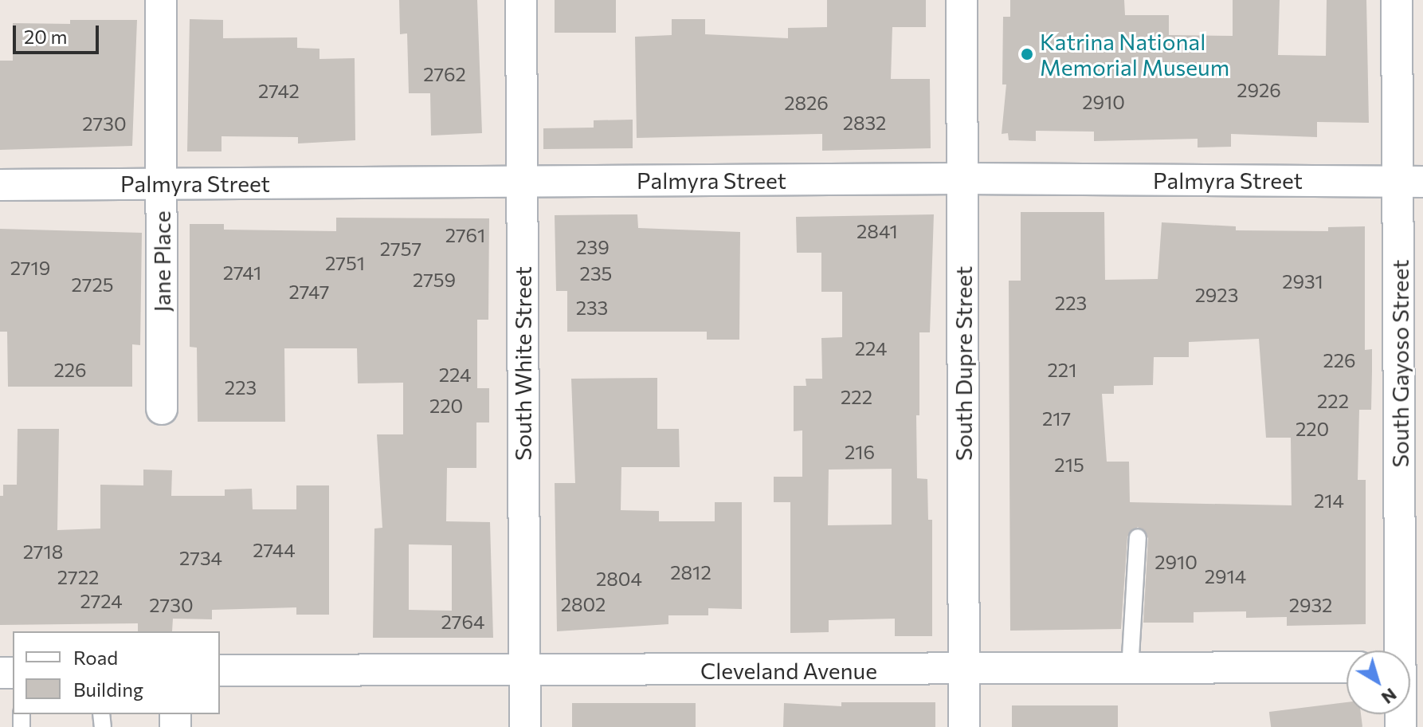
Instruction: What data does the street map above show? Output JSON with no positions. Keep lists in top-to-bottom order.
{
  "streets": {
    "street": [
      "Palmyra Street",
      "Jane Place",
      "South White Street",
      "South Dupre Street",
      "South Gayoso Street",
      "Cleveland Avenue"
    ]
  },
  "crossings": [
    ["Palmyra Street", "Jane Place"],
    ["Palmyra Street", "South White Street"],
    ["Palmyra Street", "South Dupre Street"],
    ["Palmyra Street", "South Gayoso Street"],
    ["South White Street", "Cleveland Avenue"],
    ["South Dupre Street", "Cleveland Avenue"]
  ],
  "places": ["Katrina National Memorial Museum"],
  "house_numbers": [
    "2762",
    "2926",
    "2742",
    "2910",
    "2826",
    "2832",
    "2730",
    "2841",
    "2761",
    "239",
    "2757",
    "2751",
    "2719",
    "2741",
    "235",
    "2759",
    "2931",
    "2725",
    "2747",
    "2923",
    "223",
    "233",
    "224",
    "226",
    "226",
    "221",
    "224",
    "223",
    "222",
    "222",
    "220",
    "217",
    "220",
    "216",
    "215",
    "214",
    "2744",
    "2718",
    "2734",
    "2910",
    "2812",
    "2914",
    "2722",
    "2804",
    "2724",
    "2802",
    "2730",
    "2932",
    "2764"
  ],
  "legend": ["Road", "Building"],
  "scale_bar": "20 m",
  "north": "bottom right"
}
